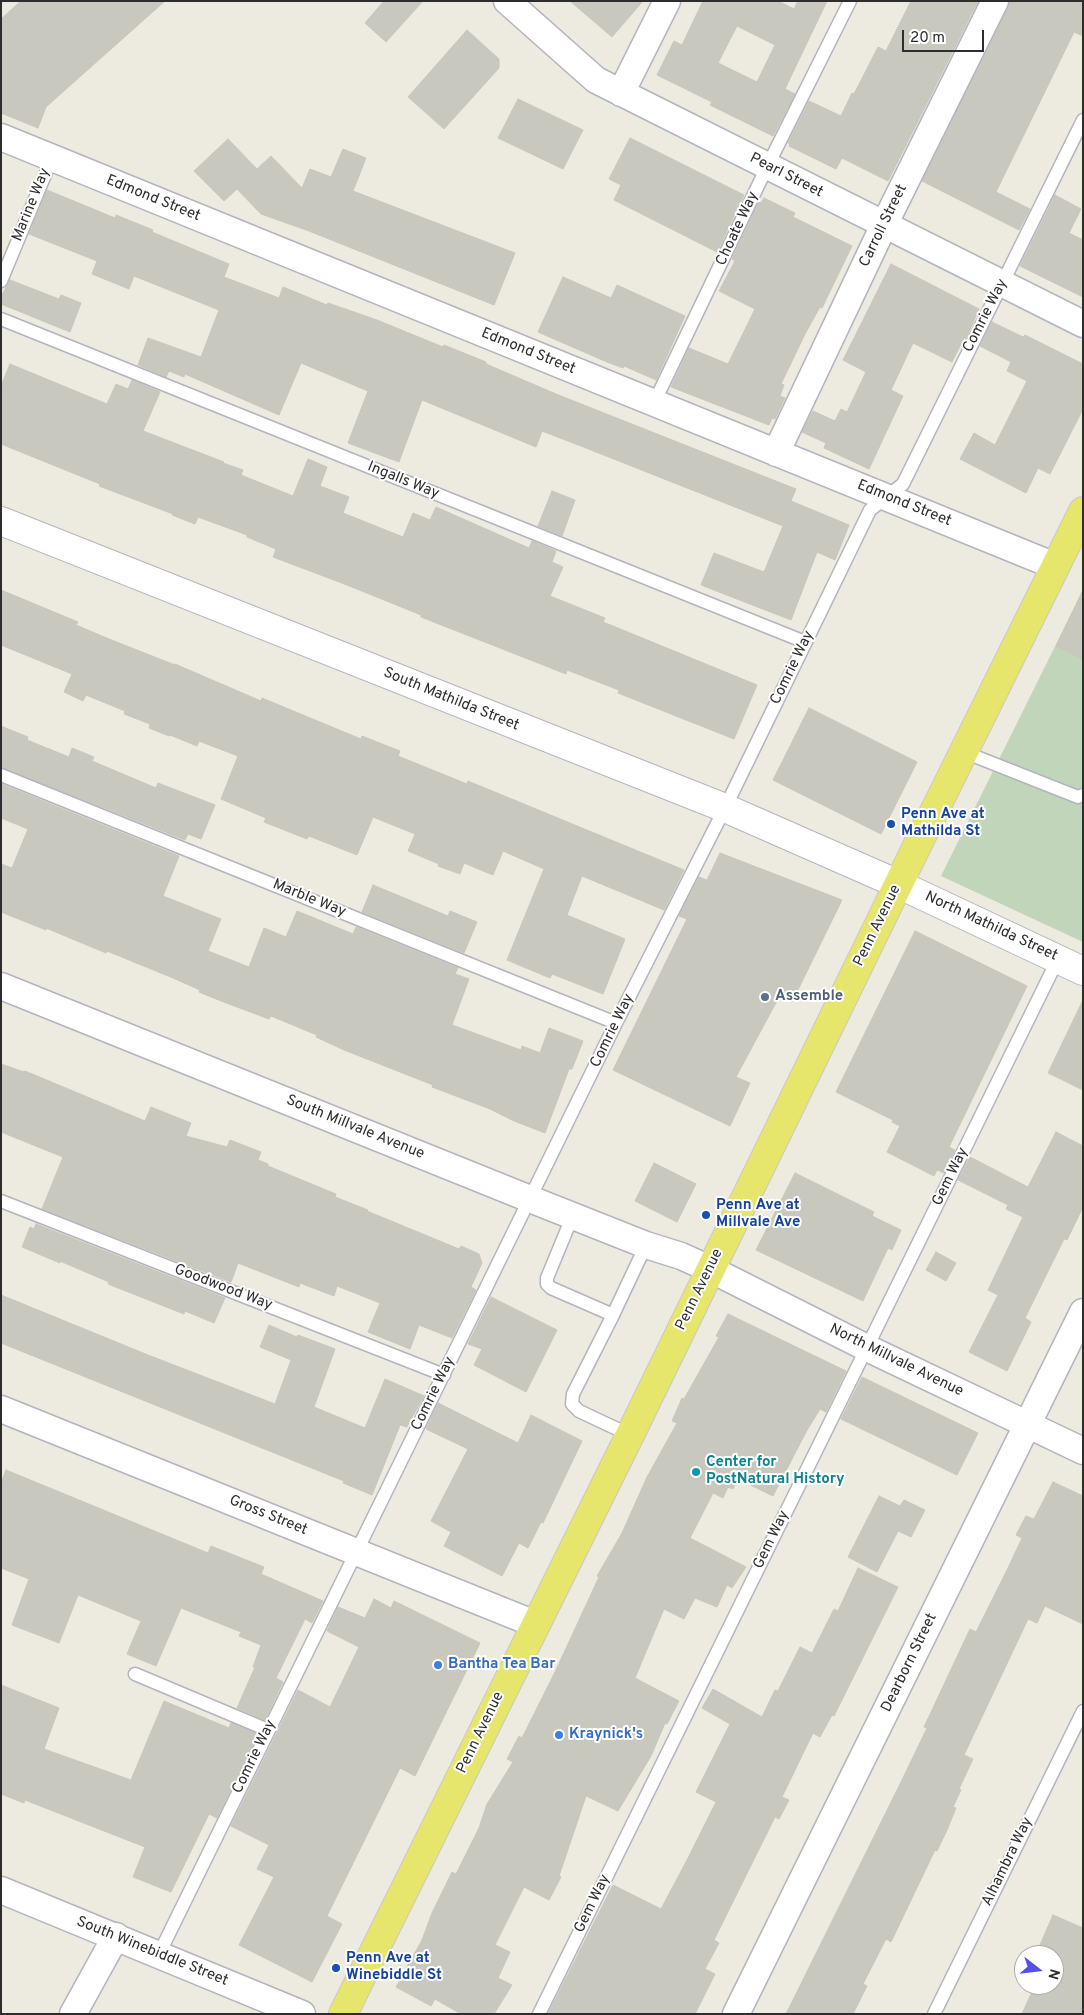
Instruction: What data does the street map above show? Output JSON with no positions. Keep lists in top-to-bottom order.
{
  "streets": {
    "main road": ["Penn Avenue"],
    "street": [
      "Pearl Street",
      "Edmond Street",
      "Carroll Street",
      "South Mathilda Street",
      "North Mathilda Street",
      "South Millvale Avenue",
      "North Millvale Avenue",
      "Gross Street",
      "Dearborn Street",
      "South Winebiddle Street"
    ],
    "lane": [
      "Marine Way",
      "Choate Way",
      "Comrie Way",
      "Ingalls Way",
      "Marble Way",
      "Gem Way",
      "Goodwood Way",
      "Alhambra Way"
    ]
  },
  "crossings": [
    ["Pearl Street", "Carroll Street"],
    ["Pearl Street", "Choate Way"],
    ["Pearl Street", "Comrie Way"],
    ["Edmond Street", "Marine Way"],
    ["Edmond Street", "Carroll Street"],
    ["Edmond Street", "Choate Way"],
    ["Edmond Street", "Comrie Way"],
    ["Edmond Street", "Penn Avenue"],
    ["Comrie Way", "Ingalls Way"],
    ["Comrie Way", "South Mathilda Street"],
    ["Comrie Way", "Marble Way"],
    ["Comrie Way", "South Millvale Avenue"],
    ["Comrie Way", "Goodwood Way"],
    ["Comrie Way", "Gross Street"],
    ["Comrie Way", "South Winebiddle Street"],
    ["South Mathilda Street", "Penn Avenue"],
    ["South Mathilda Street", "North Mathilda Street"],
    ["Penn Avenue", "North Mathilda Street"],
    ["Penn Avenue", "South Millvale Avenue"],
    ["Penn Avenue", "North Millvale Avenue"],
    ["Penn Avenue", "Gross Street"],
    ["North Mathilda Street", "Gem Way"],
    ["South Millvale Avenue", "North Millvale Avenue"],
    ["Gem Way", "North Millvale Avenue"],
    ["North Millvale Avenue", "Dearborn Street"]
  ],
  "places": [
    "Penn Ave at Mathilda St",
    "Assemble",
    "Penn Ave at Millvale Ave",
    "Center for PostNatural History",
    "Bantha Tea Bar",
    "Kraynick's",
    "Penn Ave at Winebiddle St"
  ],
  "scale_bar": "20 m",
  "north": "right"
}
